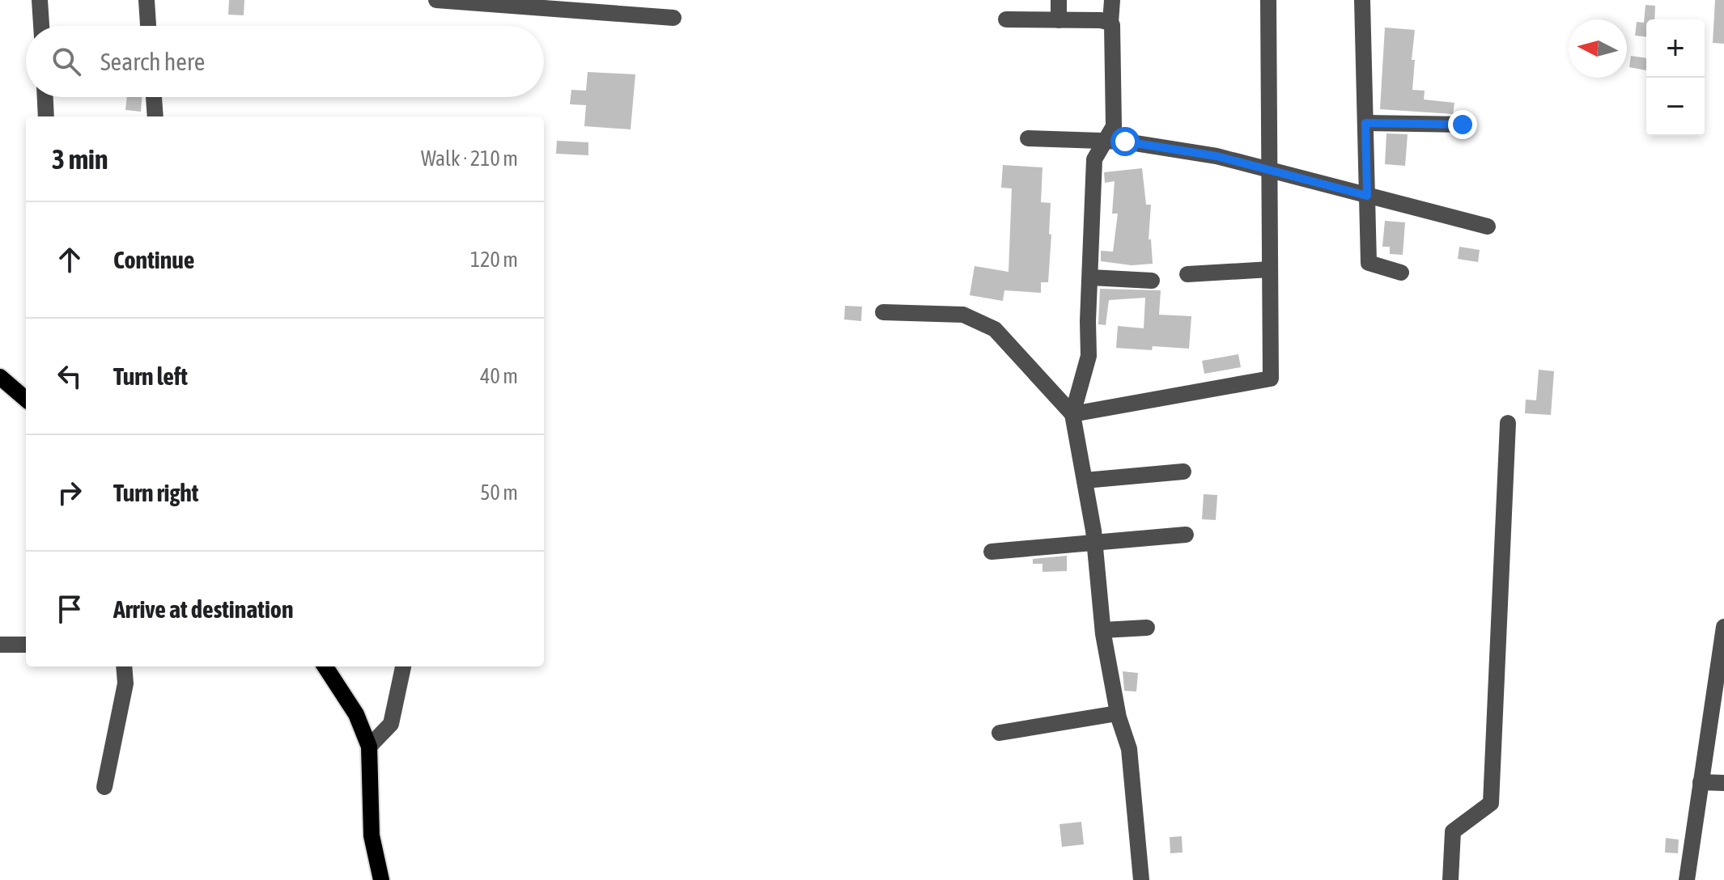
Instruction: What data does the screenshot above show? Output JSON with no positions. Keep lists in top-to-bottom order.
{
  "north": "left",
  "page": {
    "map_buttons": ["+", "−"],
    "search": "Search here",
    "heading": ["3 min", "Walk · 210 m"],
    "list": [
      ["Continue", "120 m"],
      ["Turn left", "40 m"],
      ["Turn right", "50 m"],
      "Arrive at destination"
    ]
  }
}
